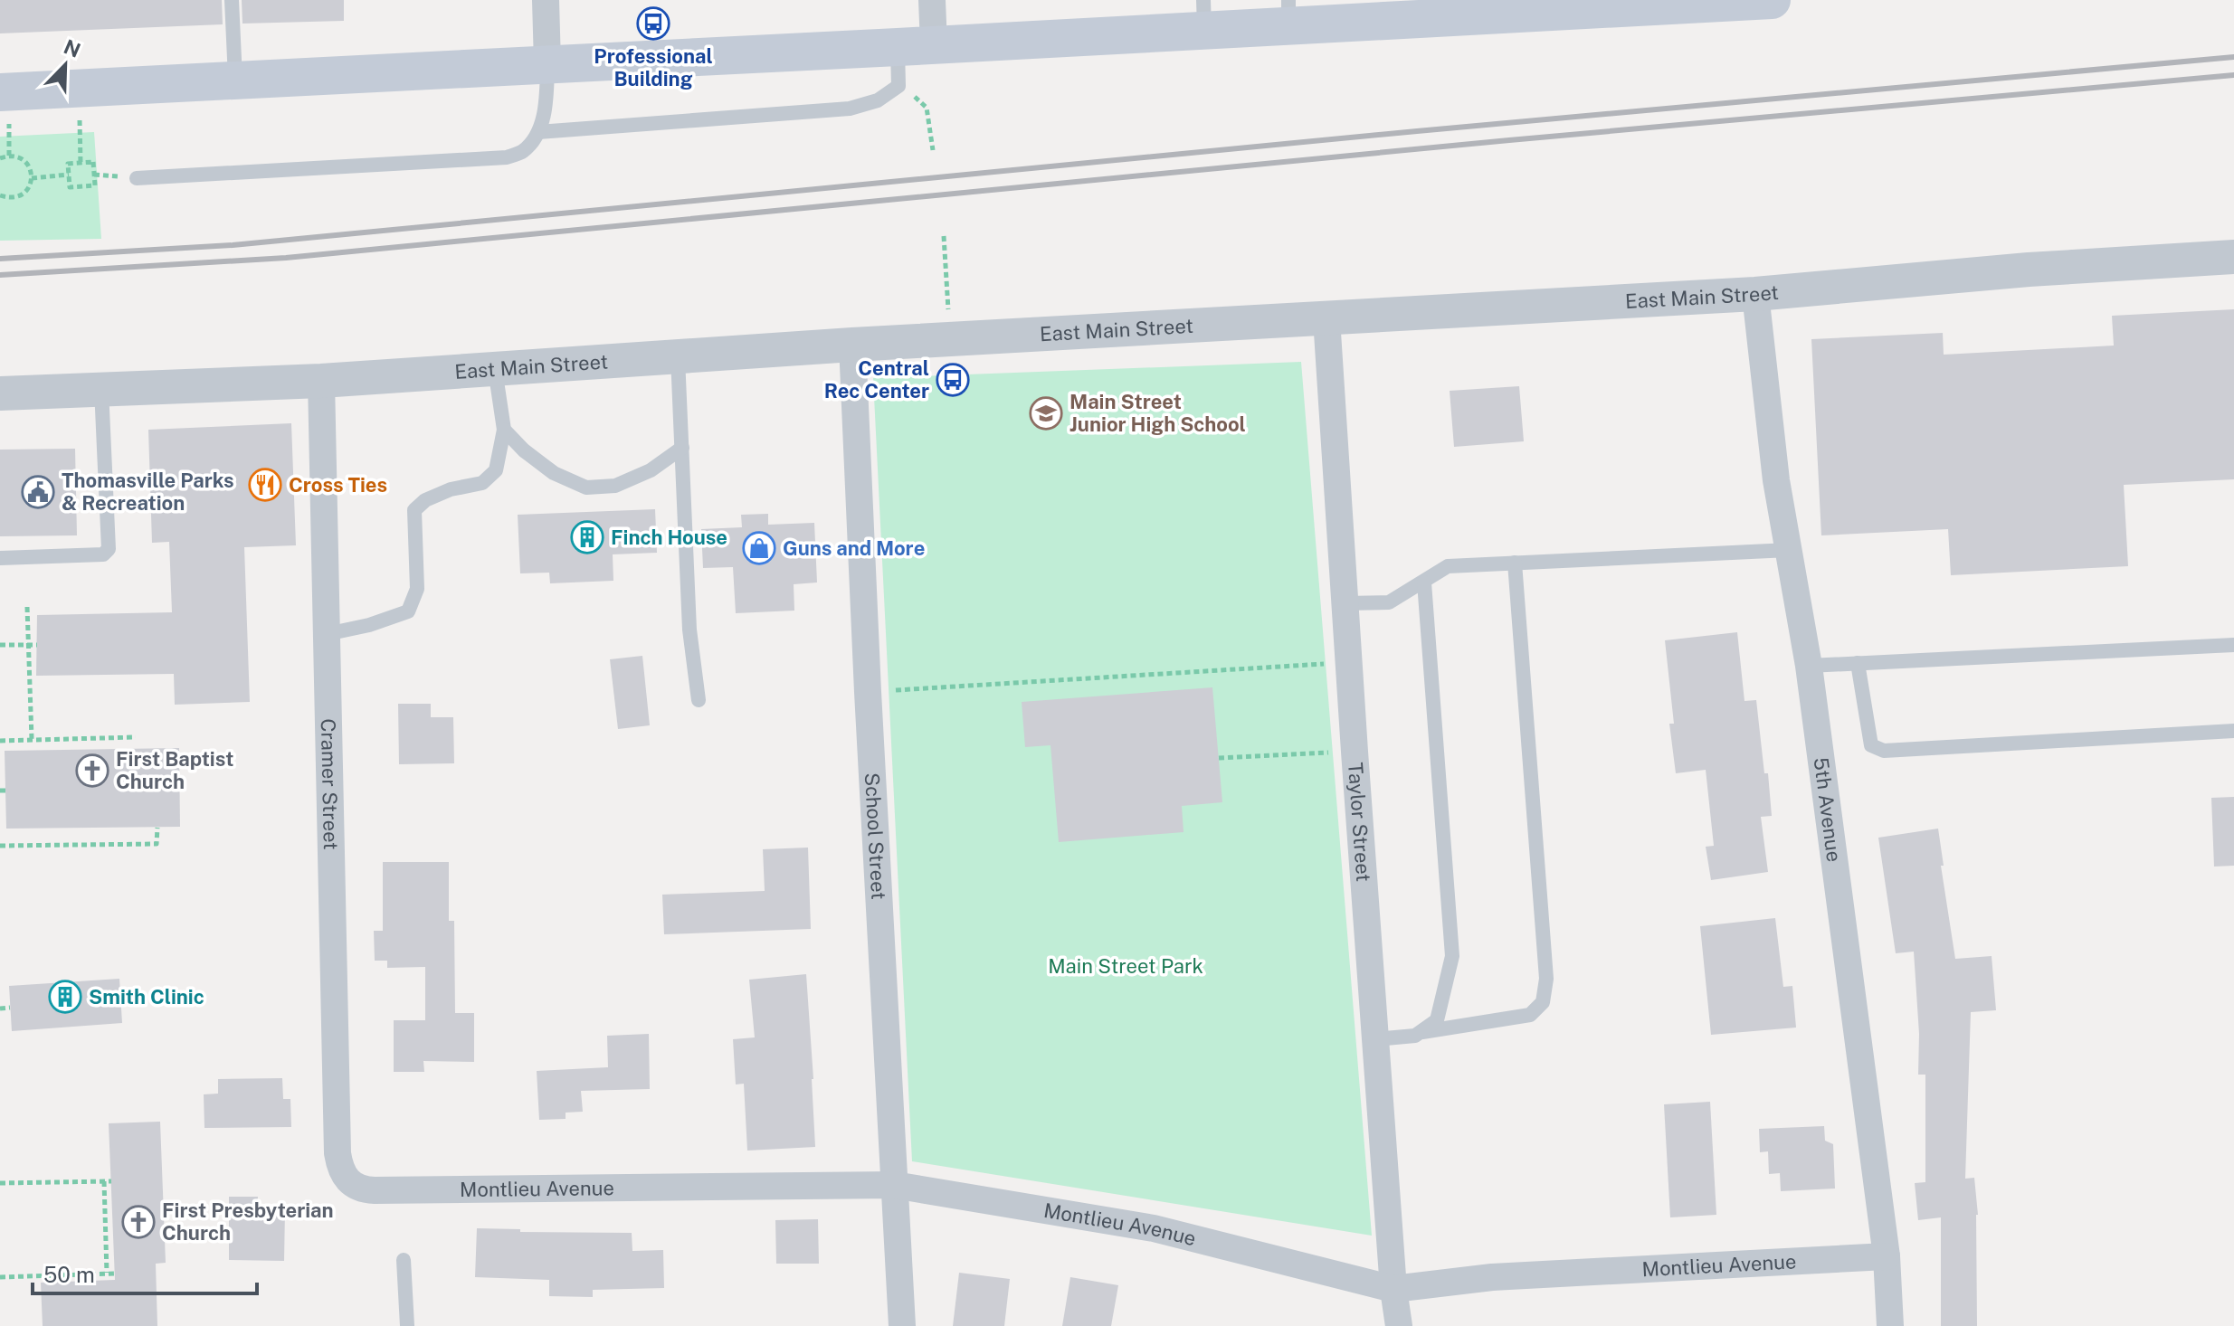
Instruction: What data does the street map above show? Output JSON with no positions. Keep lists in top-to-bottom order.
{
  "streets": {
    "street": [
      "East Main Street",
      "Cramer Street",
      "5th Avenue",
      "Taylor Street",
      "School Street",
      "Montlieu Avenue"
    ]
  },
  "crossings": [
    ["East Main Street", "Cramer Street"],
    ["East Main Street", "5th Avenue"],
    ["East Main Street", "Taylor Street"],
    ["East Main Street", "School Street"],
    ["Cramer Street", "Montlieu Avenue"],
    ["5th Avenue", "Montlieu Avenue"],
    ["Taylor Street", "Montlieu Avenue"],
    ["School Street", "Montlieu Avenue"]
  ],
  "parks": ["Main Street Park"],
  "places": {
    "bus stop": ["Professional Building", "Central Rec Center"],
    "school or university": ["Main Street Junior High School"],
    "restaurant": ["Cross Ties"],
    "public building": ["Thomasville Parks & Recreation"],
    "building": ["Finch House", "Smith Clinic"],
    "shop": ["Guns and More"],
    "church": ["First Baptist Church", "First Presbyterian Church"]
  },
  "scale_bar": "50 m",
  "north": "top right"
}
